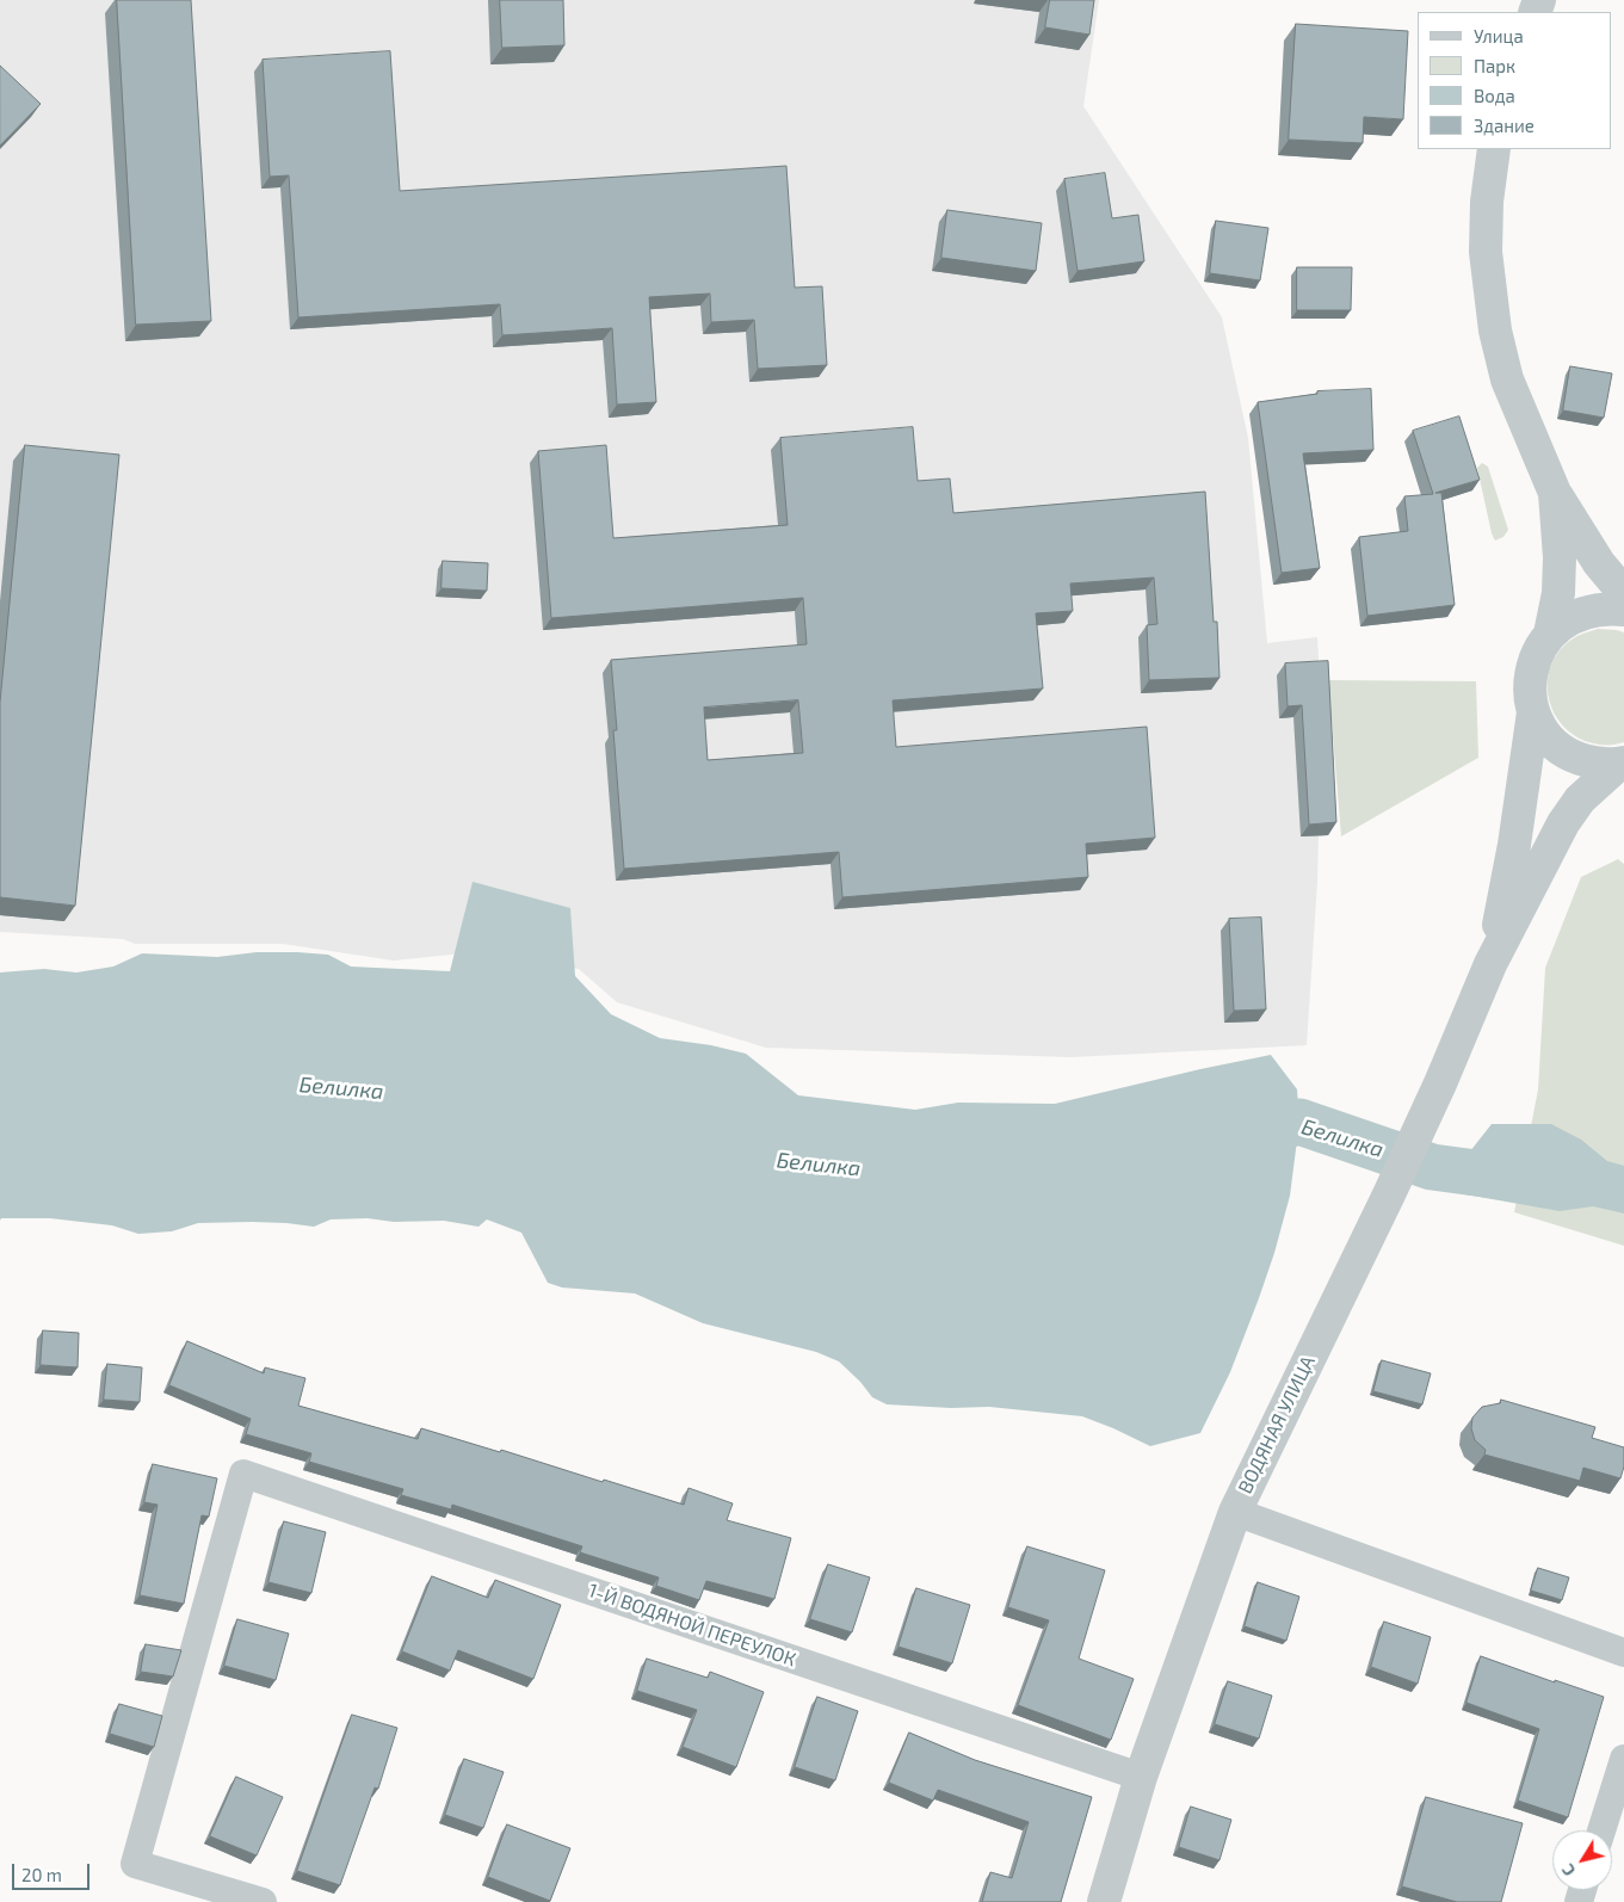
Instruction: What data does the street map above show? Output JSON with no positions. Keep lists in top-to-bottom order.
{
  "streets": {
    "street": ["ВОДЯНАЯ УЛИЦА", "1-Й ВОДЯНОЙ ПЕРЕУЛОК"]
  },
  "crossings": [
    ["ВОДЯНАЯ УЛИЦА", "1-Й ВОДЯНОЙ ПЕРЕУЛОК"]
  ],
  "water": ["Белилка"],
  "legend": [
    "Улица",
    "Парк",
    "Вода",
    "Здание"
  ],
  "scale_bar": "20 m",
  "north": "bottom left"
}
